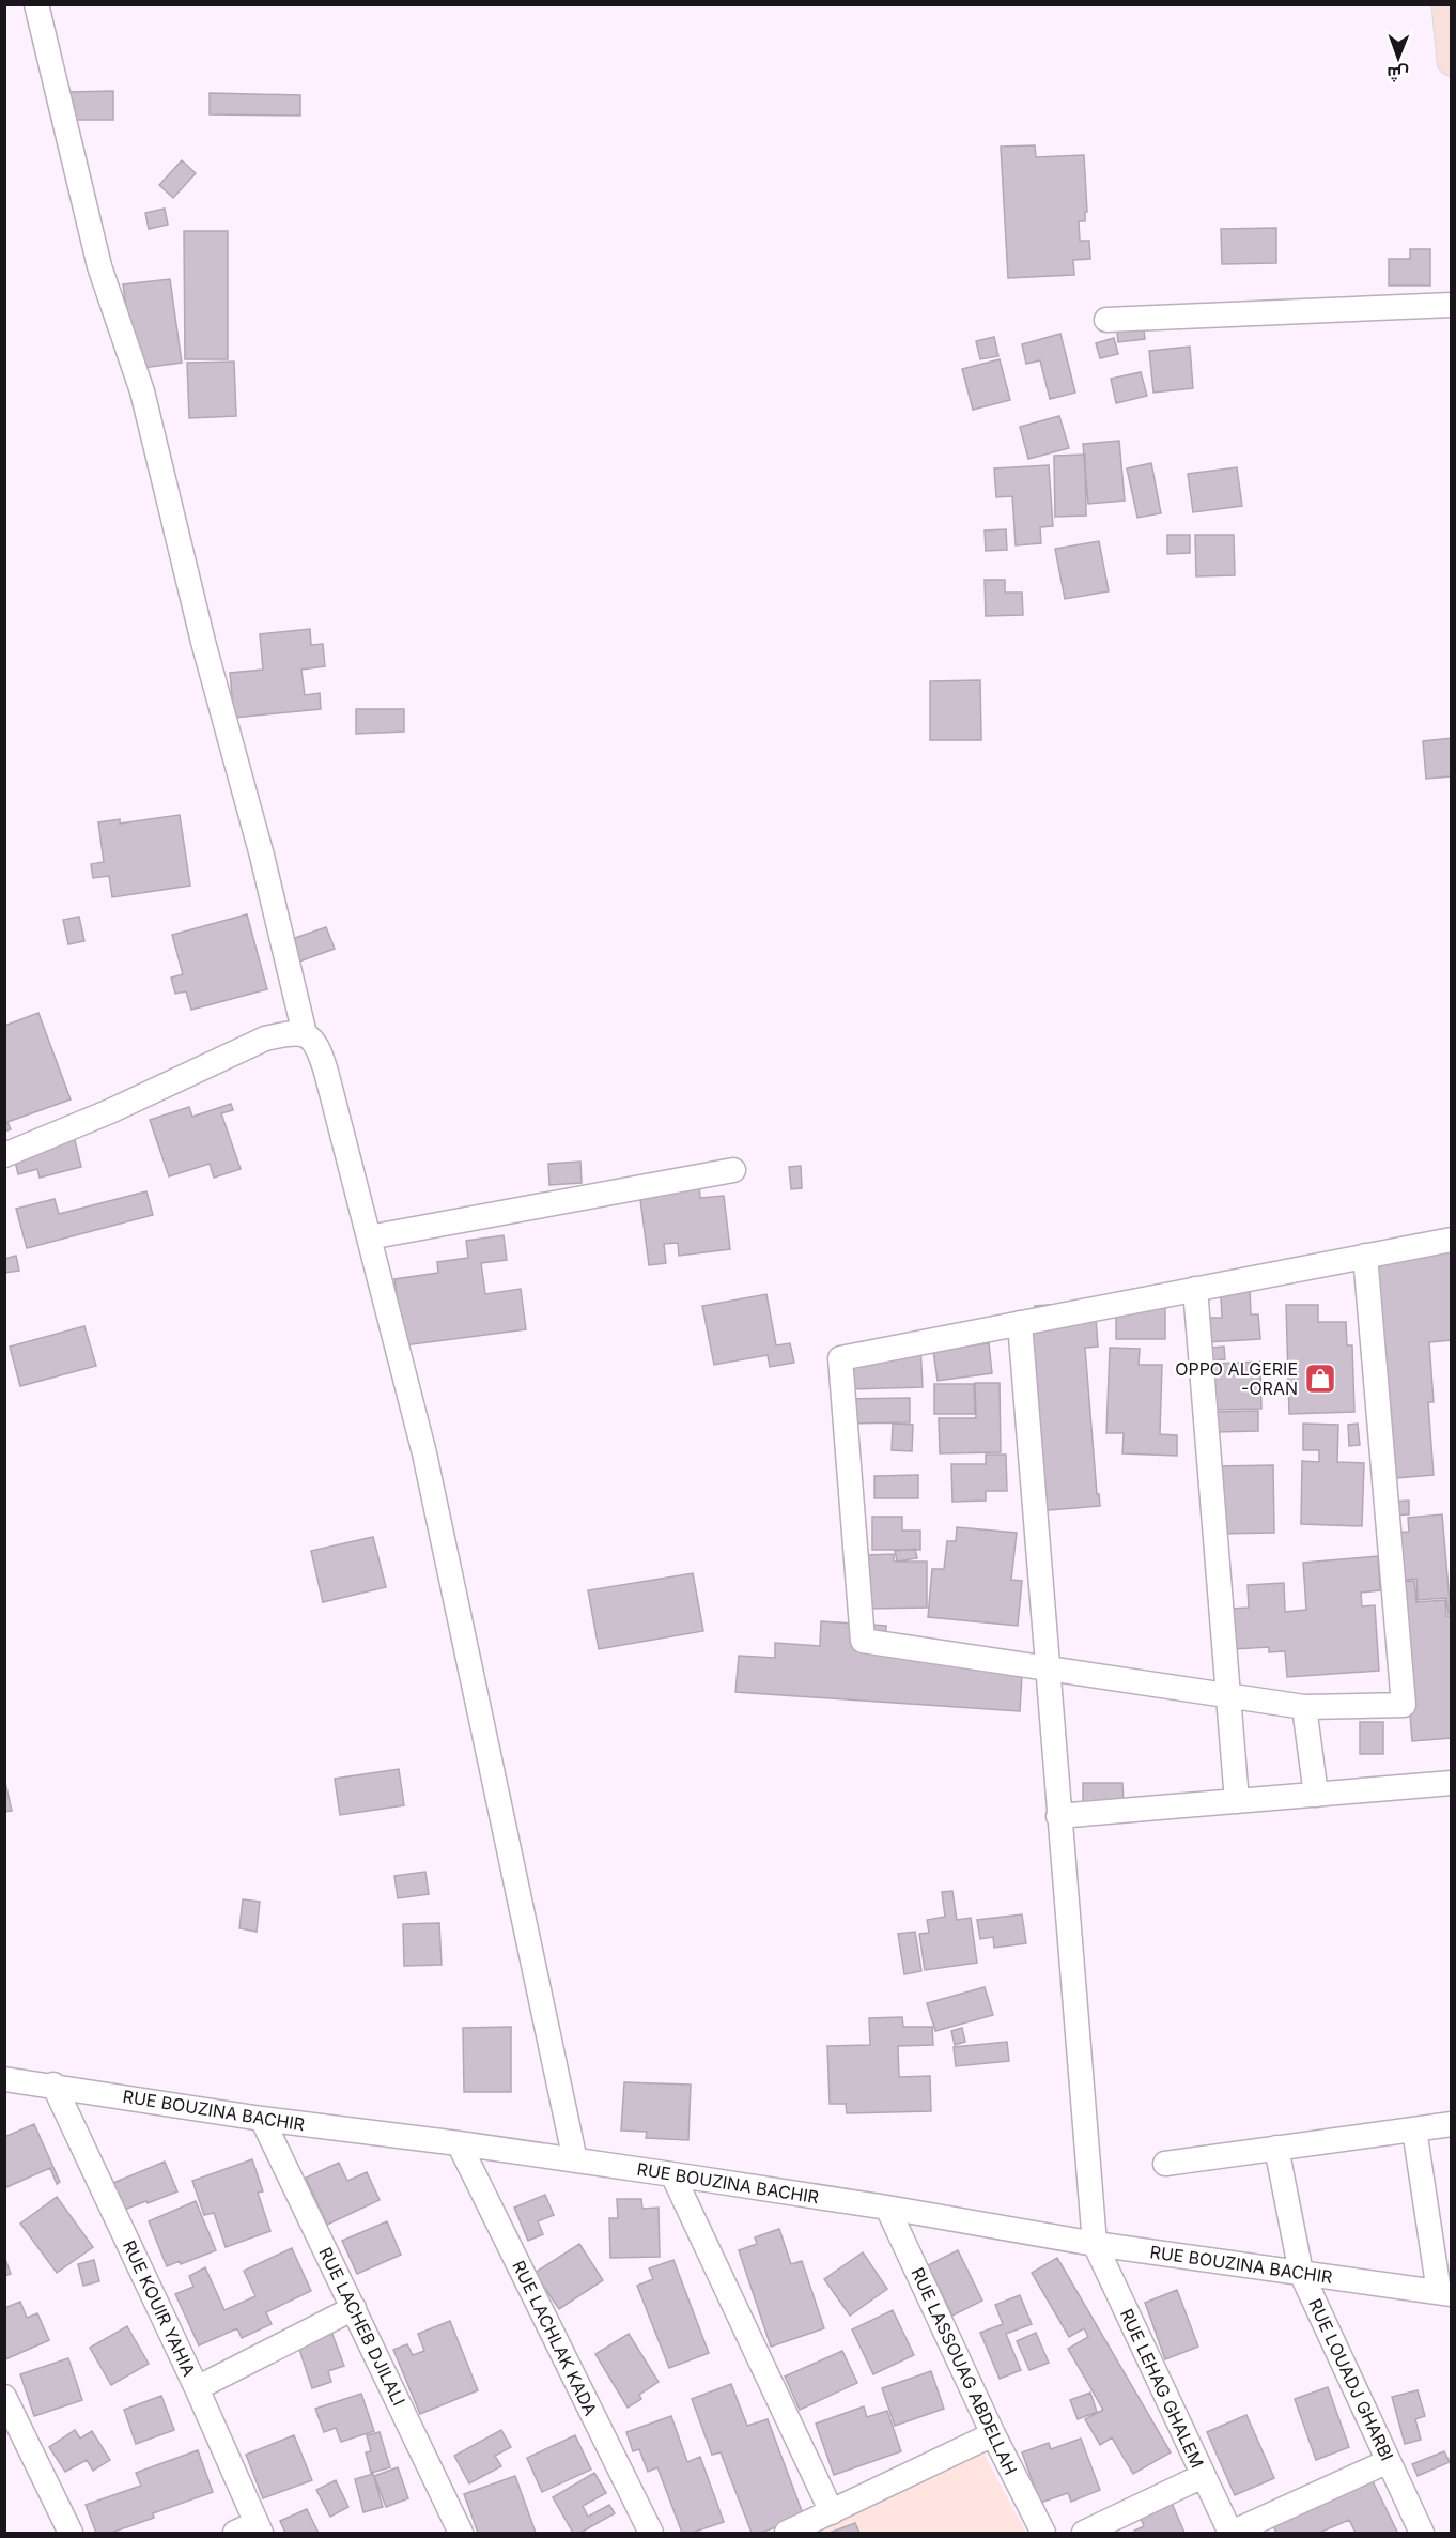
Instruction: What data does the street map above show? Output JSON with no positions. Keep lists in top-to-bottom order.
{
  "streets": {
    "street": [
      "RUE BOUZINA BACHIR",
      "RUE KOUIR YAHIA",
      "RUE LACHEB DJILALI",
      "RUE LACHLAK KADA",
      "RUE LASSOUAG ABDELLAH",
      "RUE LOUADJ GHARBI",
      "RUE LEHAG GHALEM"
    ]
  },
  "crossings": [
    ["RUE BOUZINA BACHIR", "RUE KOUIR YAHIA"],
    ["RUE BOUZINA BACHIR", "RUE LACHEB DJILALI"],
    ["RUE BOUZINA BACHIR", "RUE LACHLAK KADA"],
    ["RUE BOUZINA BACHIR", "RUE LASSOUAG ABDELLAH"],
    ["RUE BOUZINA BACHIR", "RUE LOUADJ GHARBI"],
    ["RUE BOUZINA BACHIR", "RUE LEHAG GHALEM"]
  ],
  "places": {
    "shop": ["OPPO ALGERIE -ORAN"]
  },
  "north": "bottom"
}
